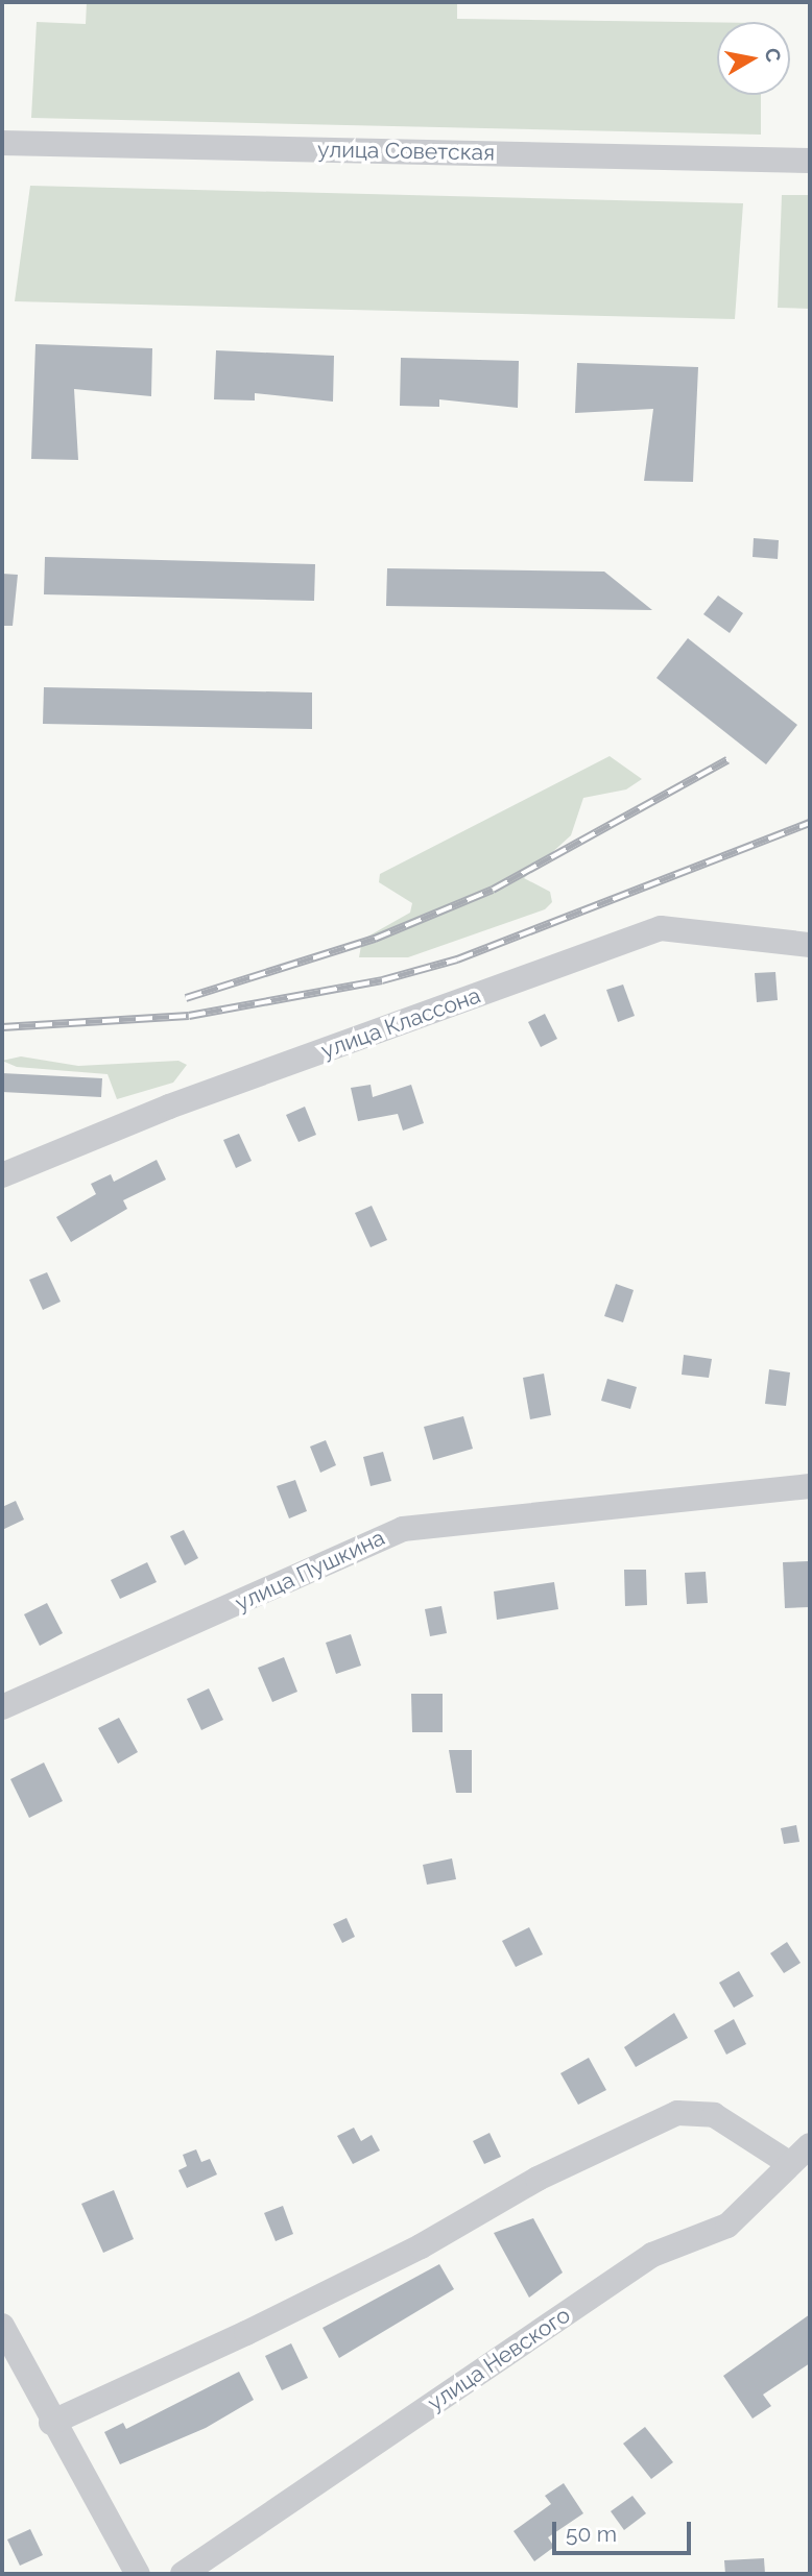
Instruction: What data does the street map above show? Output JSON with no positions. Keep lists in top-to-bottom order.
{
  "streets": {
    "street": [
      "улица Советская",
      "улица Классона",
      "улица Пушкина",
      "улица Невского"
    ]
  },
  "scale_bar": "50 m",
  "north": "right"
}
